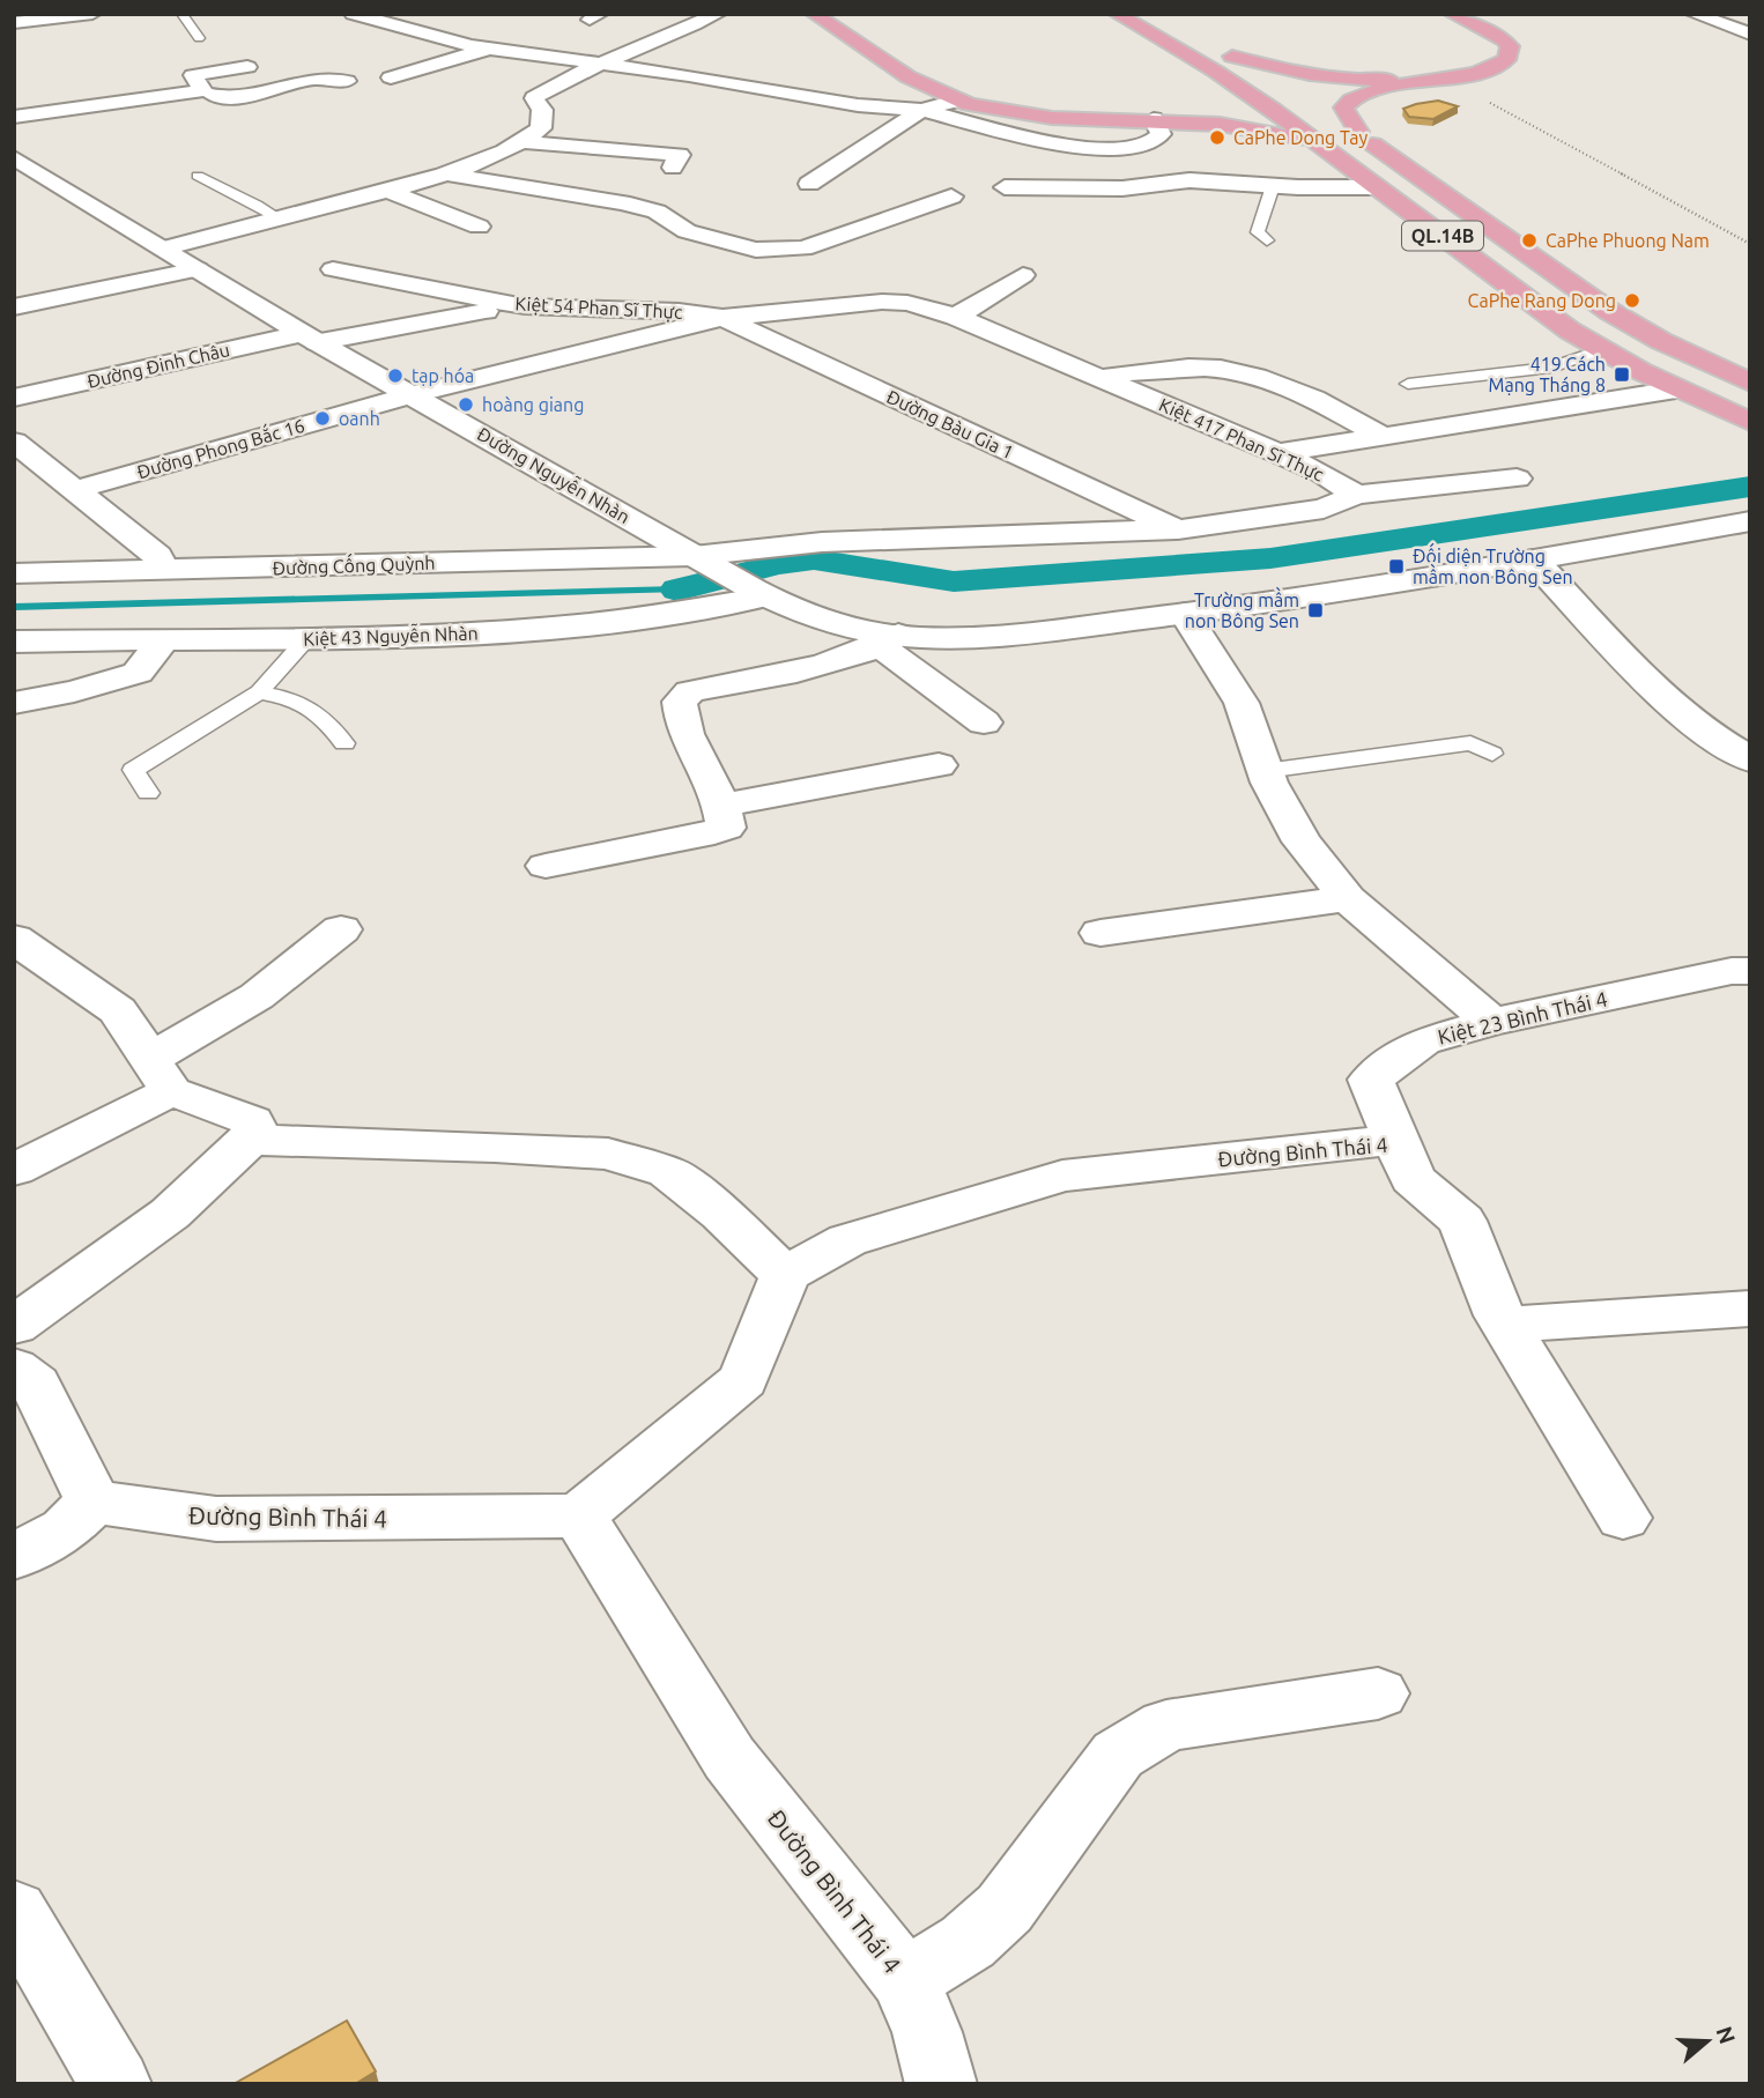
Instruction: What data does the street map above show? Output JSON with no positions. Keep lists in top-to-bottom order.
{
  "streets": {
    "highway": ["QL.14B"],
    "street": [
      "Kiệt 54 Phan Sĩ Thực",
      "Đường Đinh Châu",
      "Đường Bàu Gia 1",
      "Kiệt 417 Phan Sĩ Thực",
      "Đường Phong Bắc 16",
      "Đường Nguyễn Nhàn",
      "Đường Cống Quỳnh",
      "Kiệt 43 Nguyễn Nhàn",
      "Kiệt 23 Bình Thái 4",
      "Đường Bình Thái 4"
    ]
  },
  "crossings": [
    ["Kiệt 54 Phan Sĩ Thực", "Đường Đinh Châu"],
    ["Kiệt 54 Phan Sĩ Thực", "Đường Bàu Gia 1"],
    ["Kiệt 54 Phan Sĩ Thực", "Kiệt 417 Phan Sĩ Thực"],
    ["Kiệt 54 Phan Sĩ Thực", "Đường Phong Bắc 16"],
    ["Đường Đinh Châu", "Đường Nguyễn Nhàn"],
    ["Đường Bàu Gia 1", "Kiệt 417 Phan Sĩ Thực"],
    ["Đường Bàu Gia 1", "Đường Phong Bắc 16"],
    ["Kiệt 417 Phan Sĩ Thực", "Đường Phong Bắc 16"],
    ["Kiệt 417 Phan Sĩ Thực", "Đường Nguyễn Nhàn"],
    ["Kiệt 417 Phan Sĩ Thực", "Đường Cống Quỳnh"],
    ["Đường Phong Bắc 16", "Đường Nguyễn Nhàn"],
    ["Đường Nguyễn Nhàn", "Đường Cống Quỳnh"],
    ["Đường Nguyễn Nhàn", "Kiệt 43 Nguyễn Nhàn"],
    ["Kiệt 23 Bình Thái 4", "Đường Bình Thái 4"]
  ],
  "places": {
    "other": [
      "CaPhe Dong Tay",
      "CaPhe Phuong Nam",
      "CaPhe Rang Dong",
      "tạp hóa",
      "hoàng giang",
      "oanh"
    ],
    "transit": ["419 Cách Mạng Tháng 8", "Đối diện Trường mầm non Bông Sen", "Trường mầm non Bông Sen"]
  },
  "north": "right"
}
